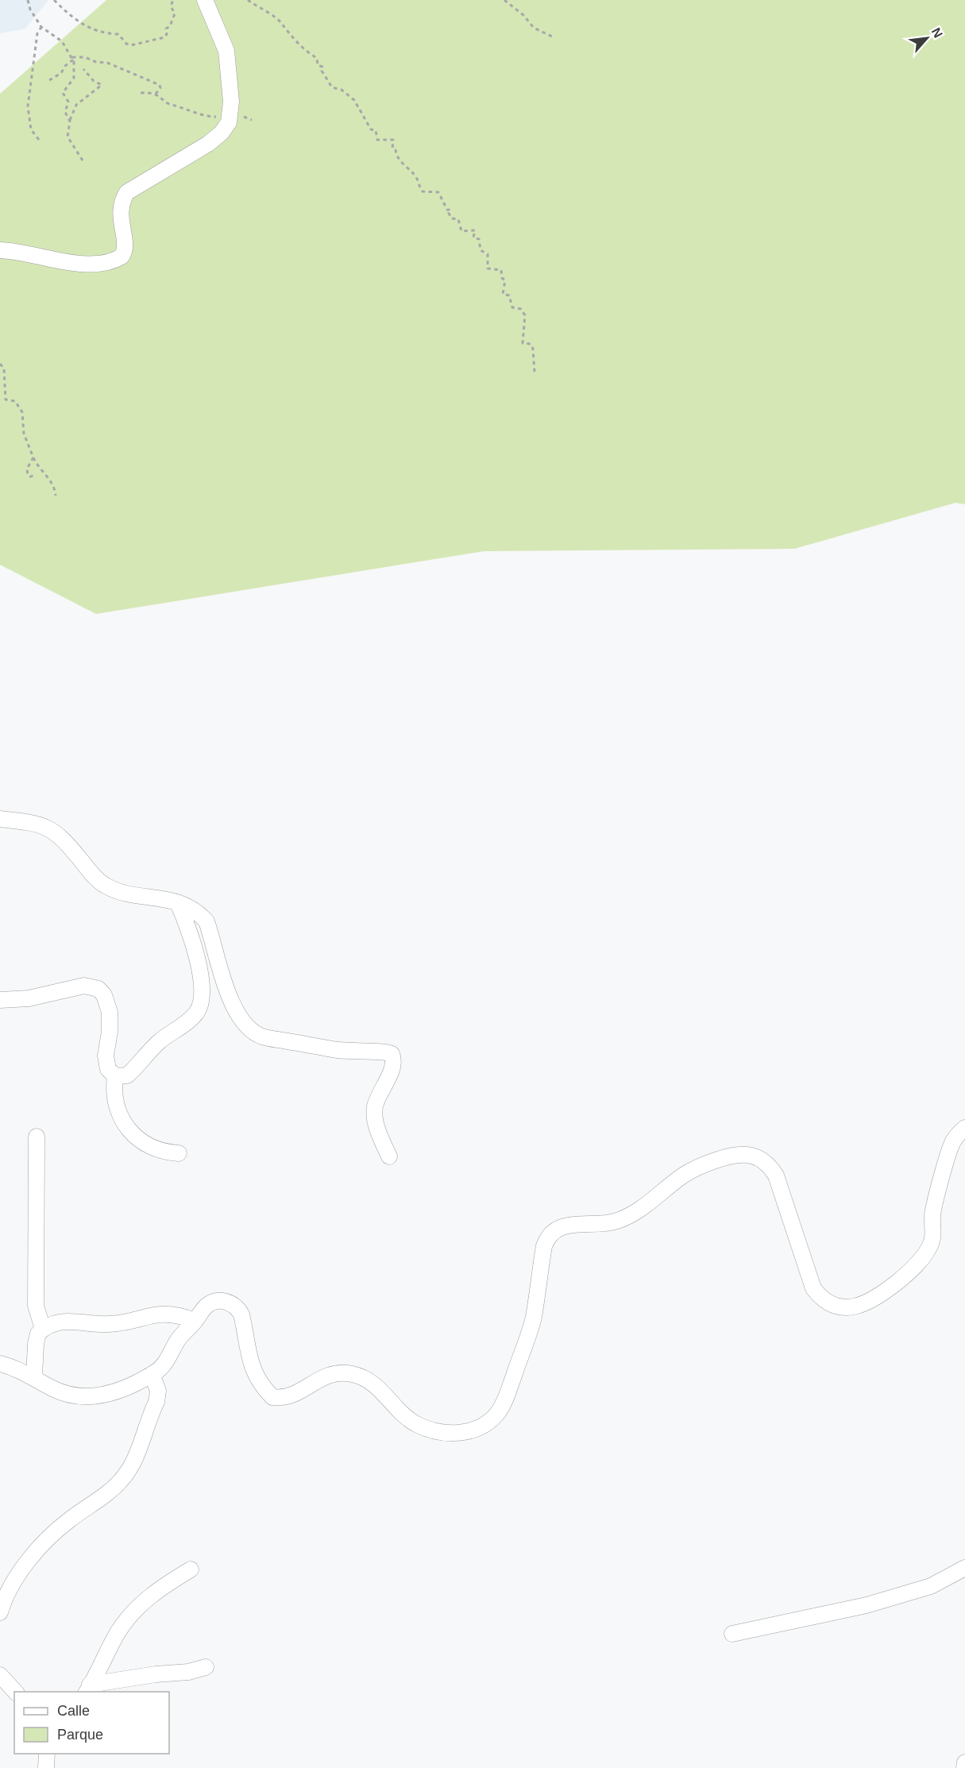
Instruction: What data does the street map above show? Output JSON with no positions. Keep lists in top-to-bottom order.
{
  "legend": ["Calle", "Parque"],
  "north": "top right"
}
